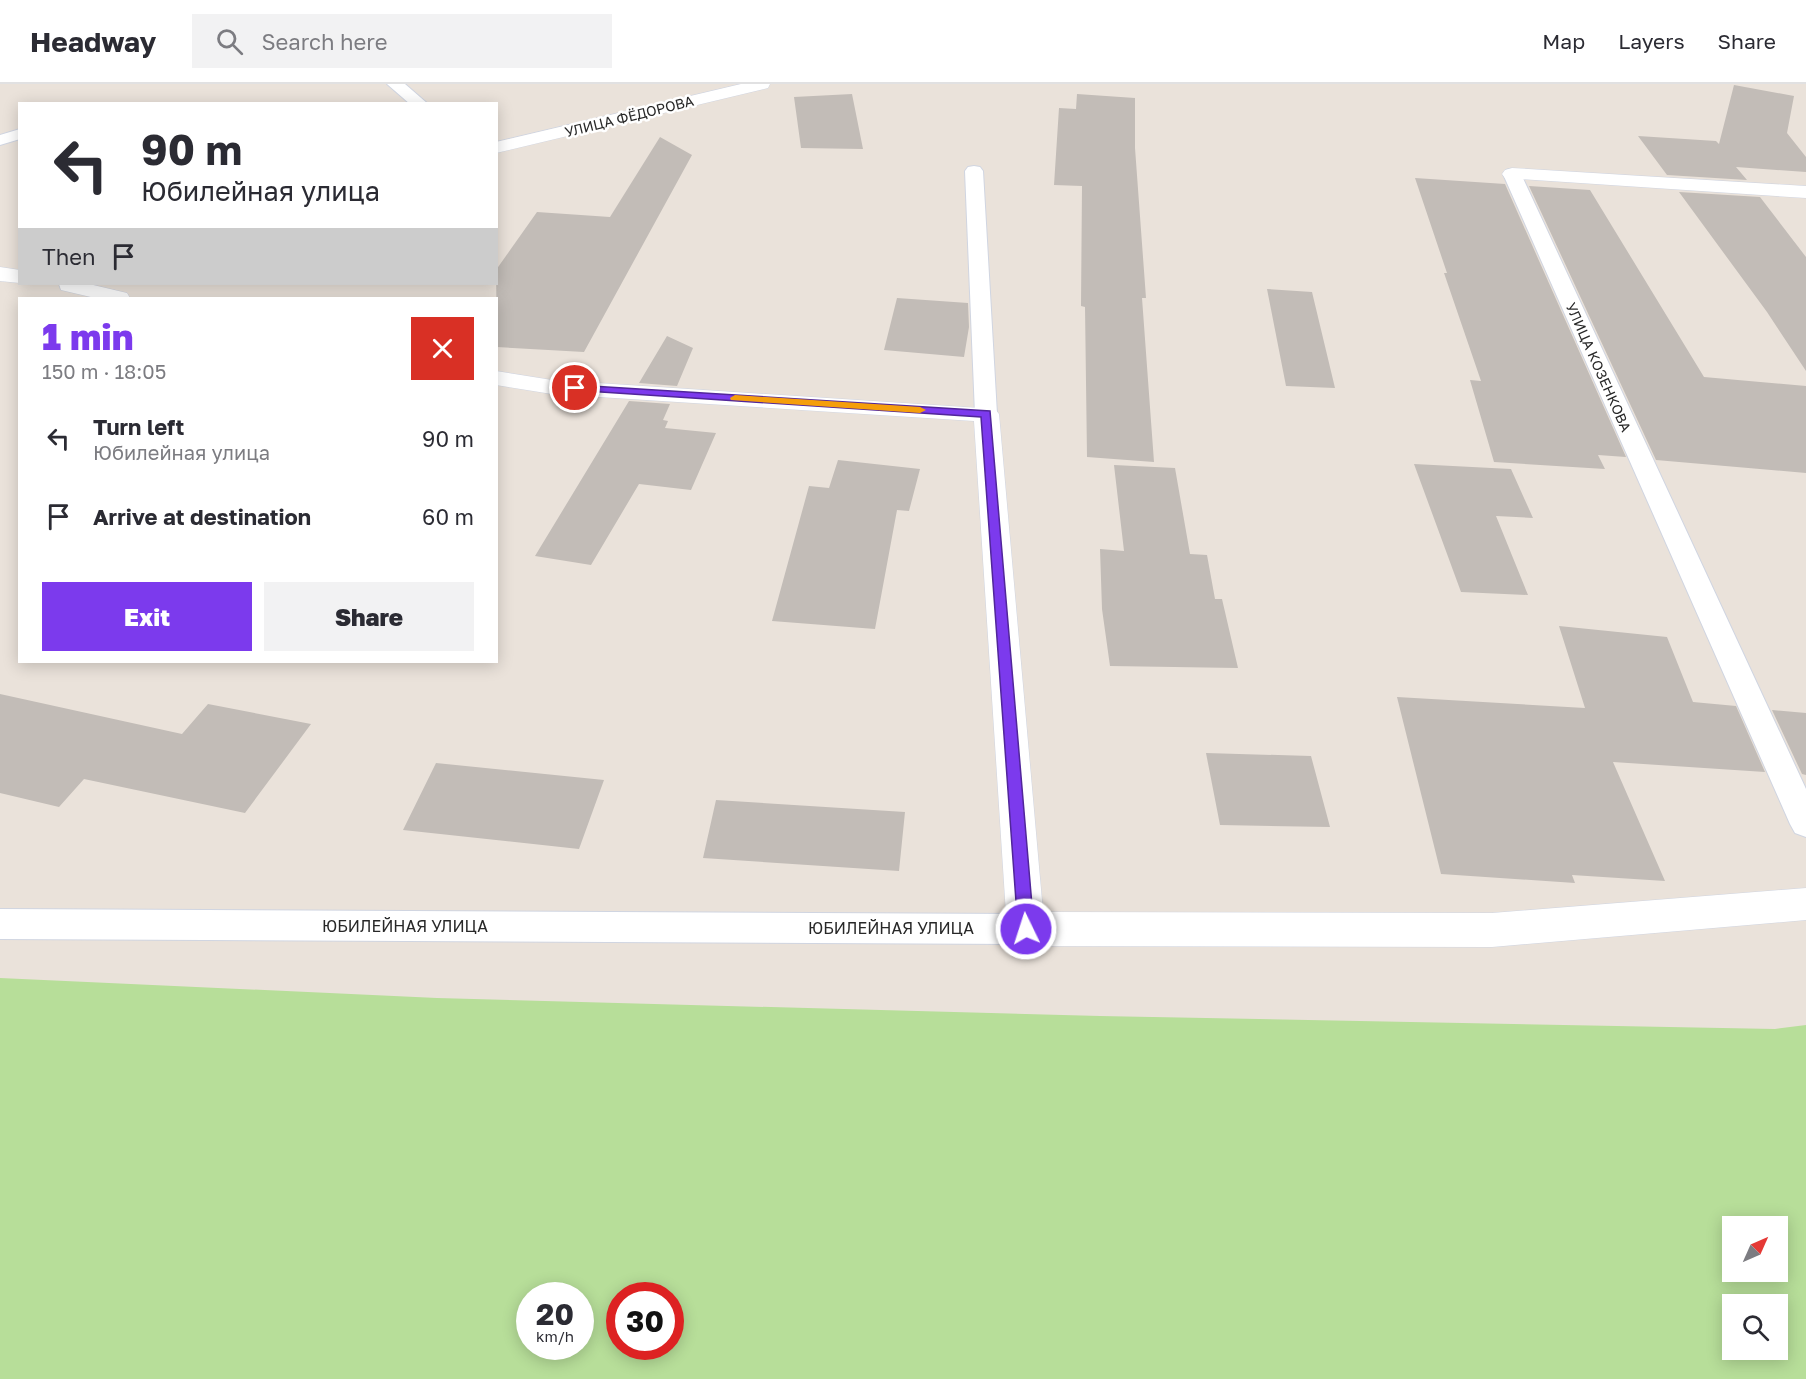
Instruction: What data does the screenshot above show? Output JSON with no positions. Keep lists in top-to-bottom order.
{
  "streets": {
    "street": ["УЛИЦА ФЁДОРОВА", "УЛИЦА КОЗЕНКОВА"],
    "lane": ["ЮБИЛЕЙНАЯ УЛИЦА"]
  },
  "north": "top right",
  "page": {
    "header": "Headway",
    "search": "Search here",
    "nav": ["Map", "Layers", "Share"],
    "turn": ["90 m", "Юбилейная улица"],
    "then": "Then",
    "heading": ["1 min", "150 m · 18:05"],
    "list": [
      {
        "name": "Turn left",
        "note": "Юбилейная улица",
        "value": "90 m"
      },
      {
        "name": "Arrive at destination",
        "value": "60 m"
      }
    ],
    "buttons": ["Exit", "Share"],
    "speed": "20 km/h",
    "limit": "30"
  }
}
